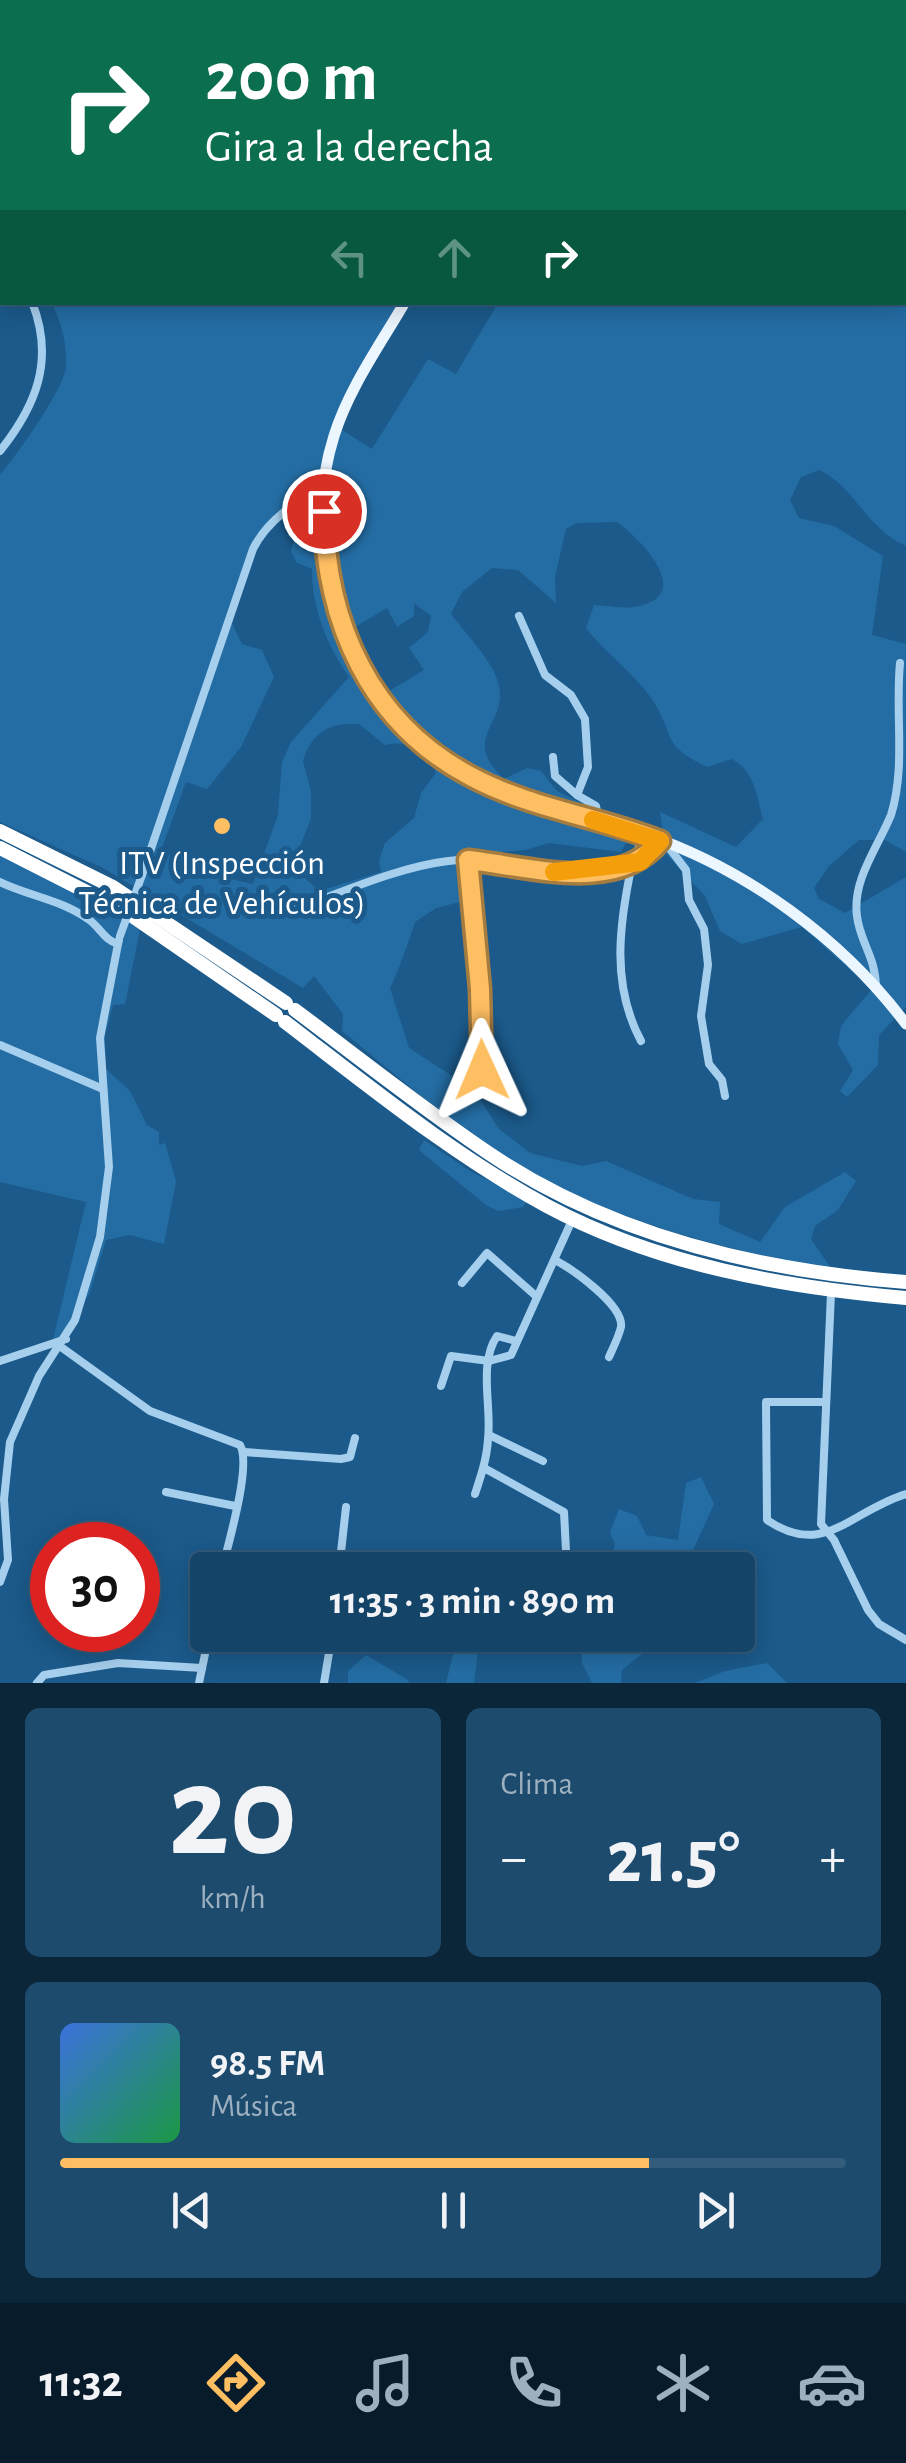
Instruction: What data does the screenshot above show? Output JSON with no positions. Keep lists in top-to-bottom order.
{
  "places": ["ITV (Inspección Técnica de Vehículos)"],
  "page": {
    "turn": ["200 m", "Gira a la derecha"],
    "limit": "30",
    "trip": "11:35 · 3 min · 890 m",
    "tile": [
      ["20", "km/h"],
      "Clima"
    ],
    "heat": ["−", "21.5°", "+"],
    "song": ["98.5 FM", "Música"],
    "tabs": "11:32"
  }
}
